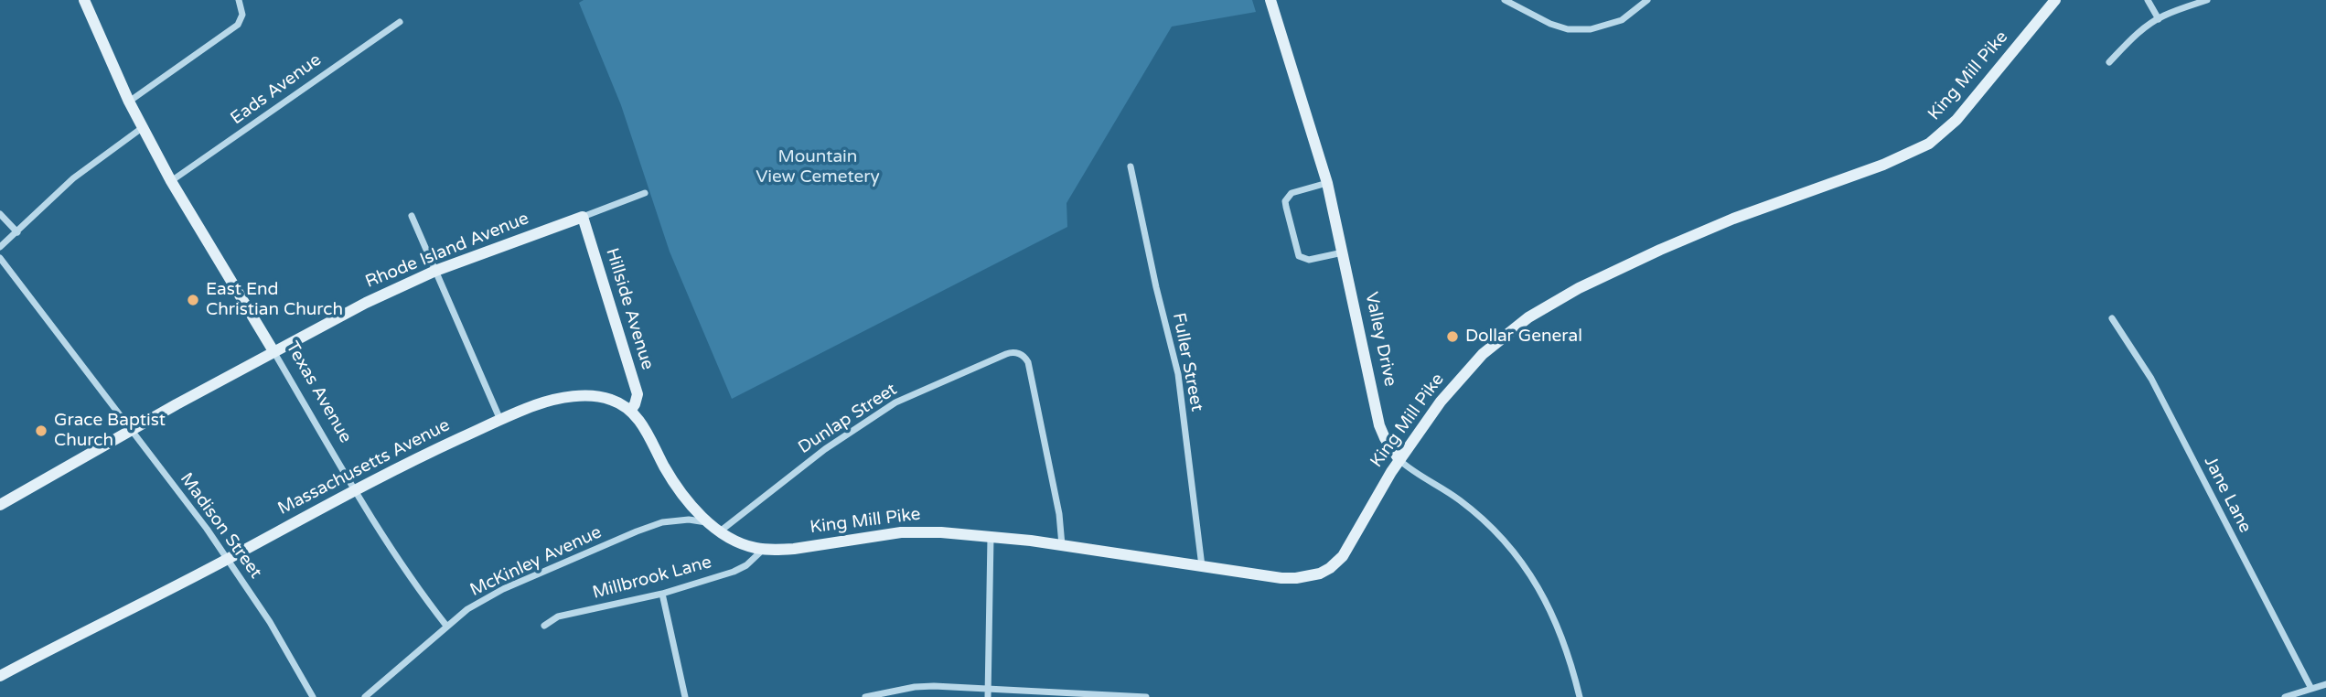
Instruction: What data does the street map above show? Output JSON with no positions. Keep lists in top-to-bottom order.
{
  "streets": {
    "main road": [
      "King Mill Pike",
      "Rhode Island Avenue",
      "Hillside Avenue",
      "Valley Drive",
      "Texas Avenue",
      "Massachusetts Avenue"
    ],
    "street": [
      "Eads Avenue",
      "Fuller Street",
      "Dunlap Street",
      "Jane Lane",
      "Madison Street",
      "McKinley Avenue",
      "Millbrook Lane"
    ]
  },
  "crossings": [
    ["King Mill Pike", "Valley Drive"],
    ["King Mill Pike", "Fuller Street"],
    ["King Mill Pike", "Dunlap Street"],
    ["King Mill Pike", "Millbrook Lane"],
    ["Eads Avenue", "Texas Avenue"],
    ["Rhode Island Avenue", "Hillside Avenue"],
    ["Rhode Island Avenue", "Texas Avenue"],
    ["Rhode Island Avenue", "Madison Street"],
    ["Hillside Avenue", "Massachusetts Avenue"],
    ["Texas Avenue", "Massachusetts Avenue"],
    ["Texas Avenue", "McKinley Avenue"],
    ["Massachusetts Avenue", "Madison Street"],
    ["Massachusetts Avenue", "McKinley Avenue"]
  ],
  "parks": ["Mountain View Cemetery"],
  "places": ["East End Christian Church", "Dollar General", "Grace Baptist Church"]
}
